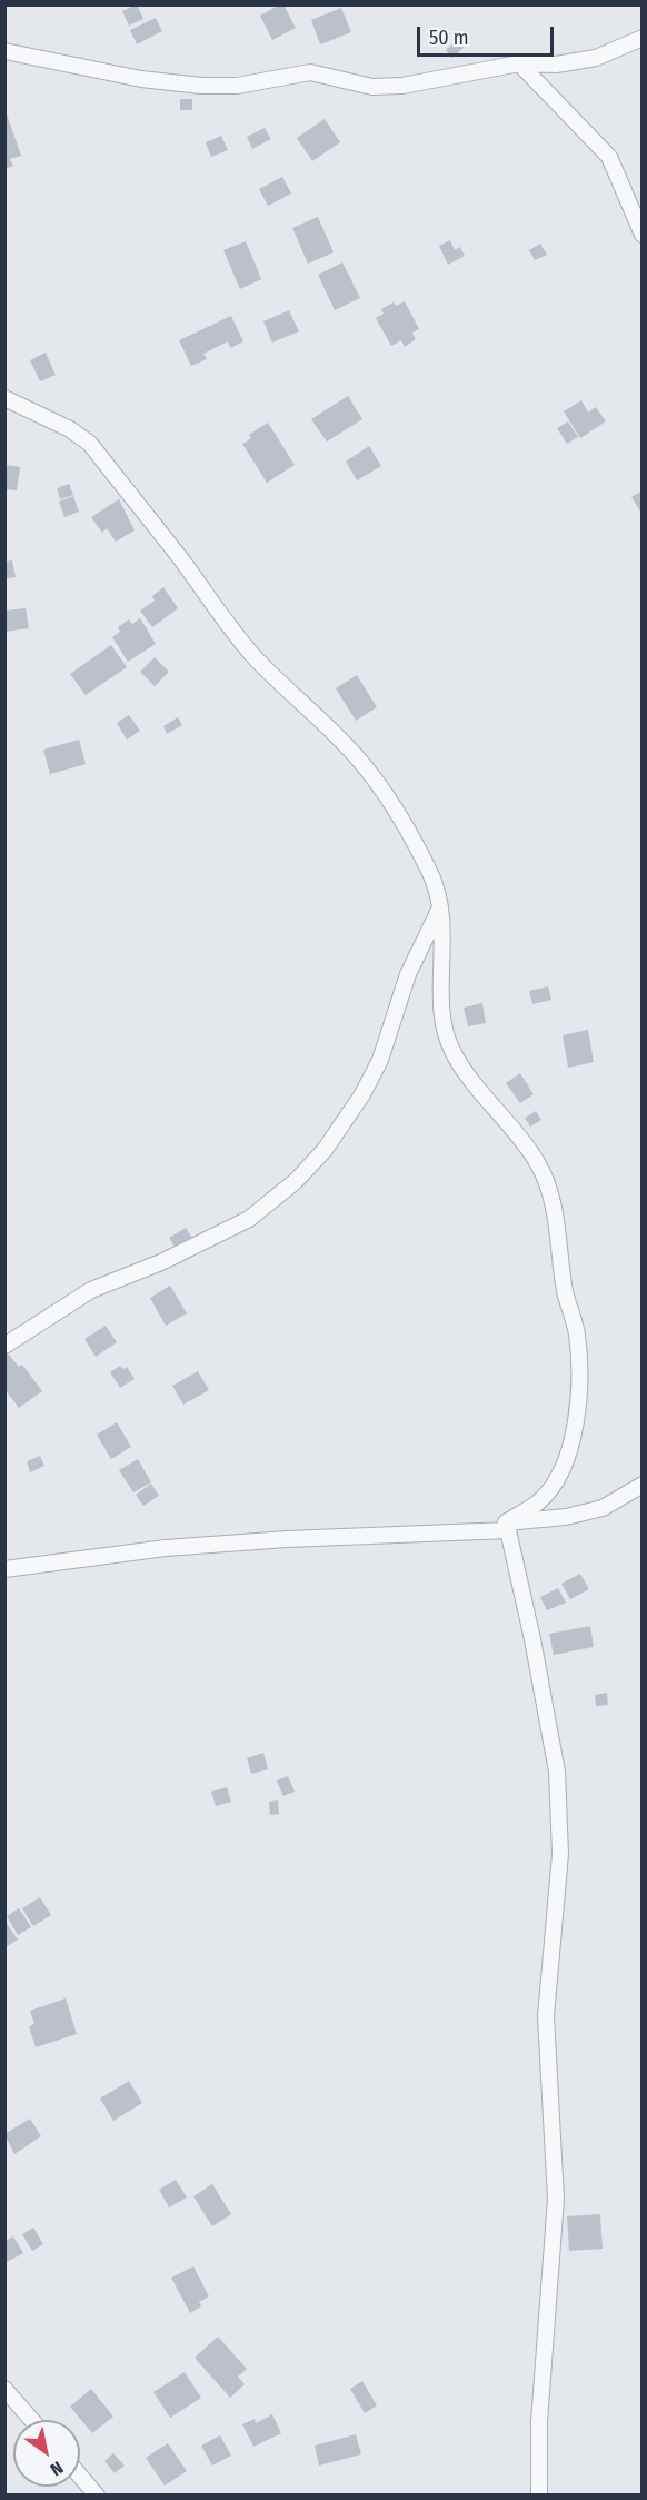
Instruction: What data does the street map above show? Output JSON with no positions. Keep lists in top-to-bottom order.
{
  "scale_bar": "50 m",
  "north": "bottom right"
}
